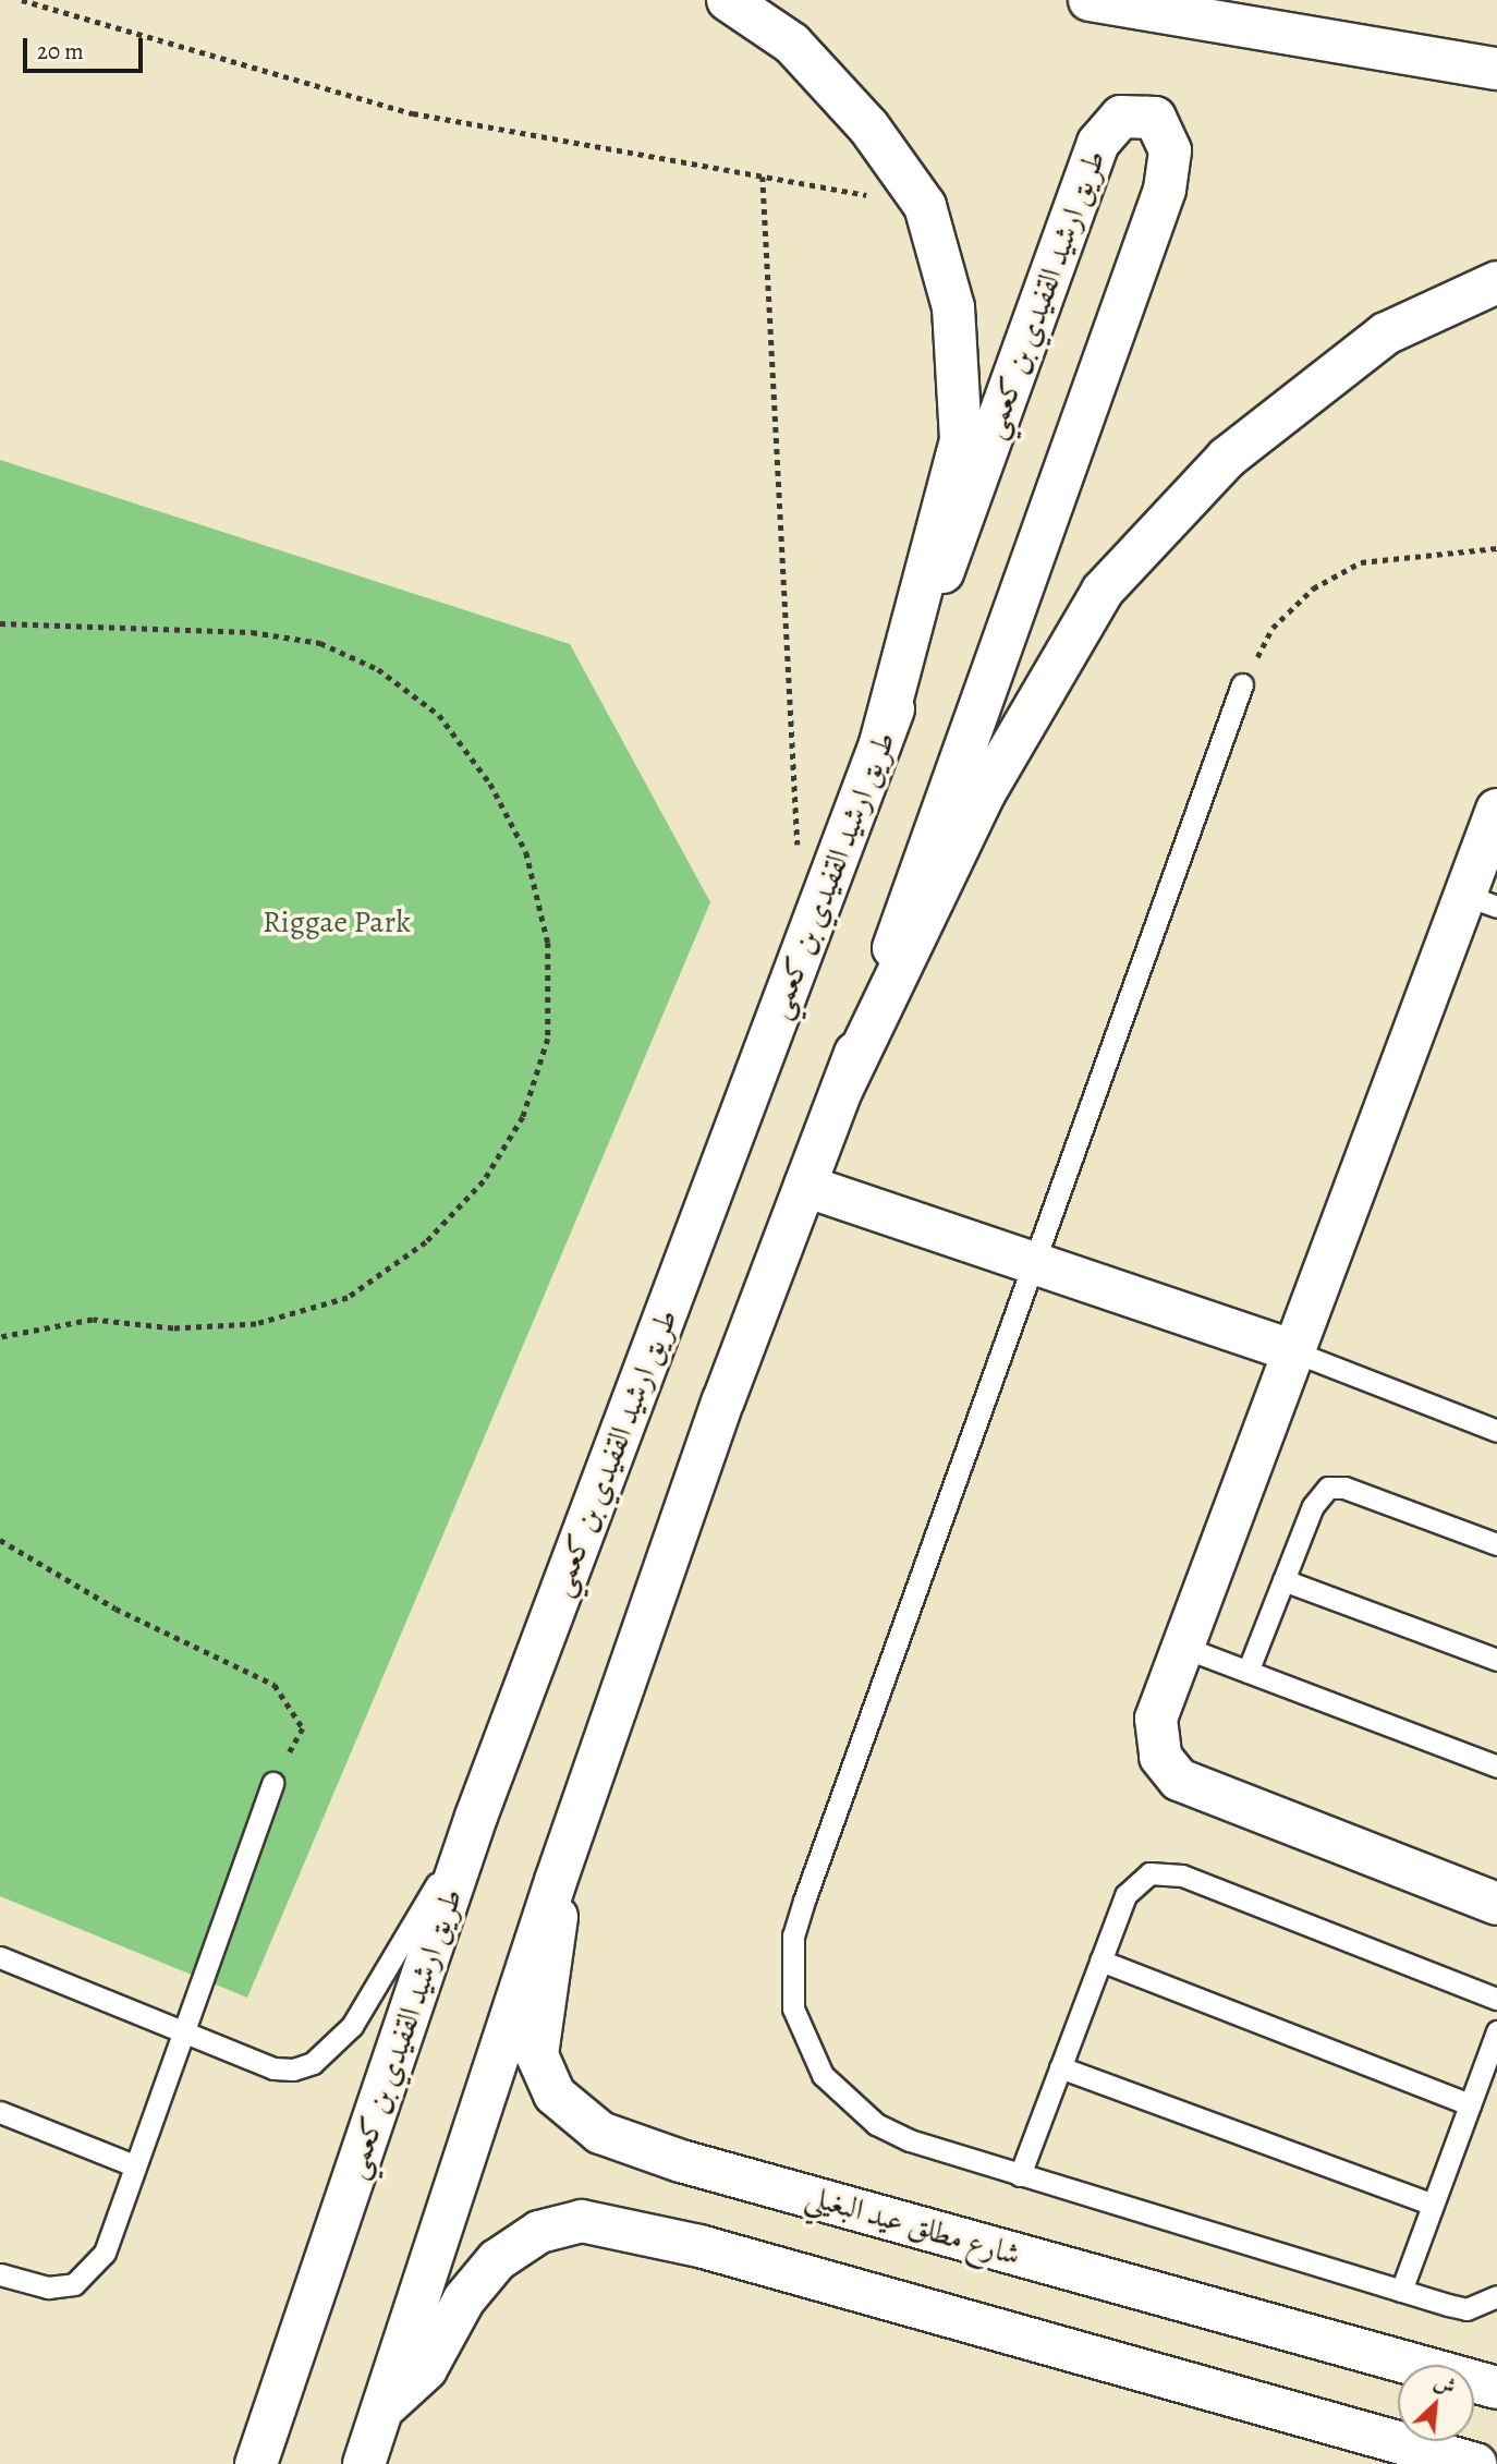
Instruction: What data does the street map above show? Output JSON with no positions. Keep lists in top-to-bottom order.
{
  "streets": {
    "main road": ["طريق ارشيد القفيدي بن كعمي", "شارع مطلق عيد البغيلي"]
  },
  "crossings": [
    ["طريق ارشيد القفيدي بن كعمي", "شارع مطلق عيد البغيلي"]
  ],
  "parks": ["Riggae Park"],
  "scale_bar": "20 m",
  "north": "top right"
}
